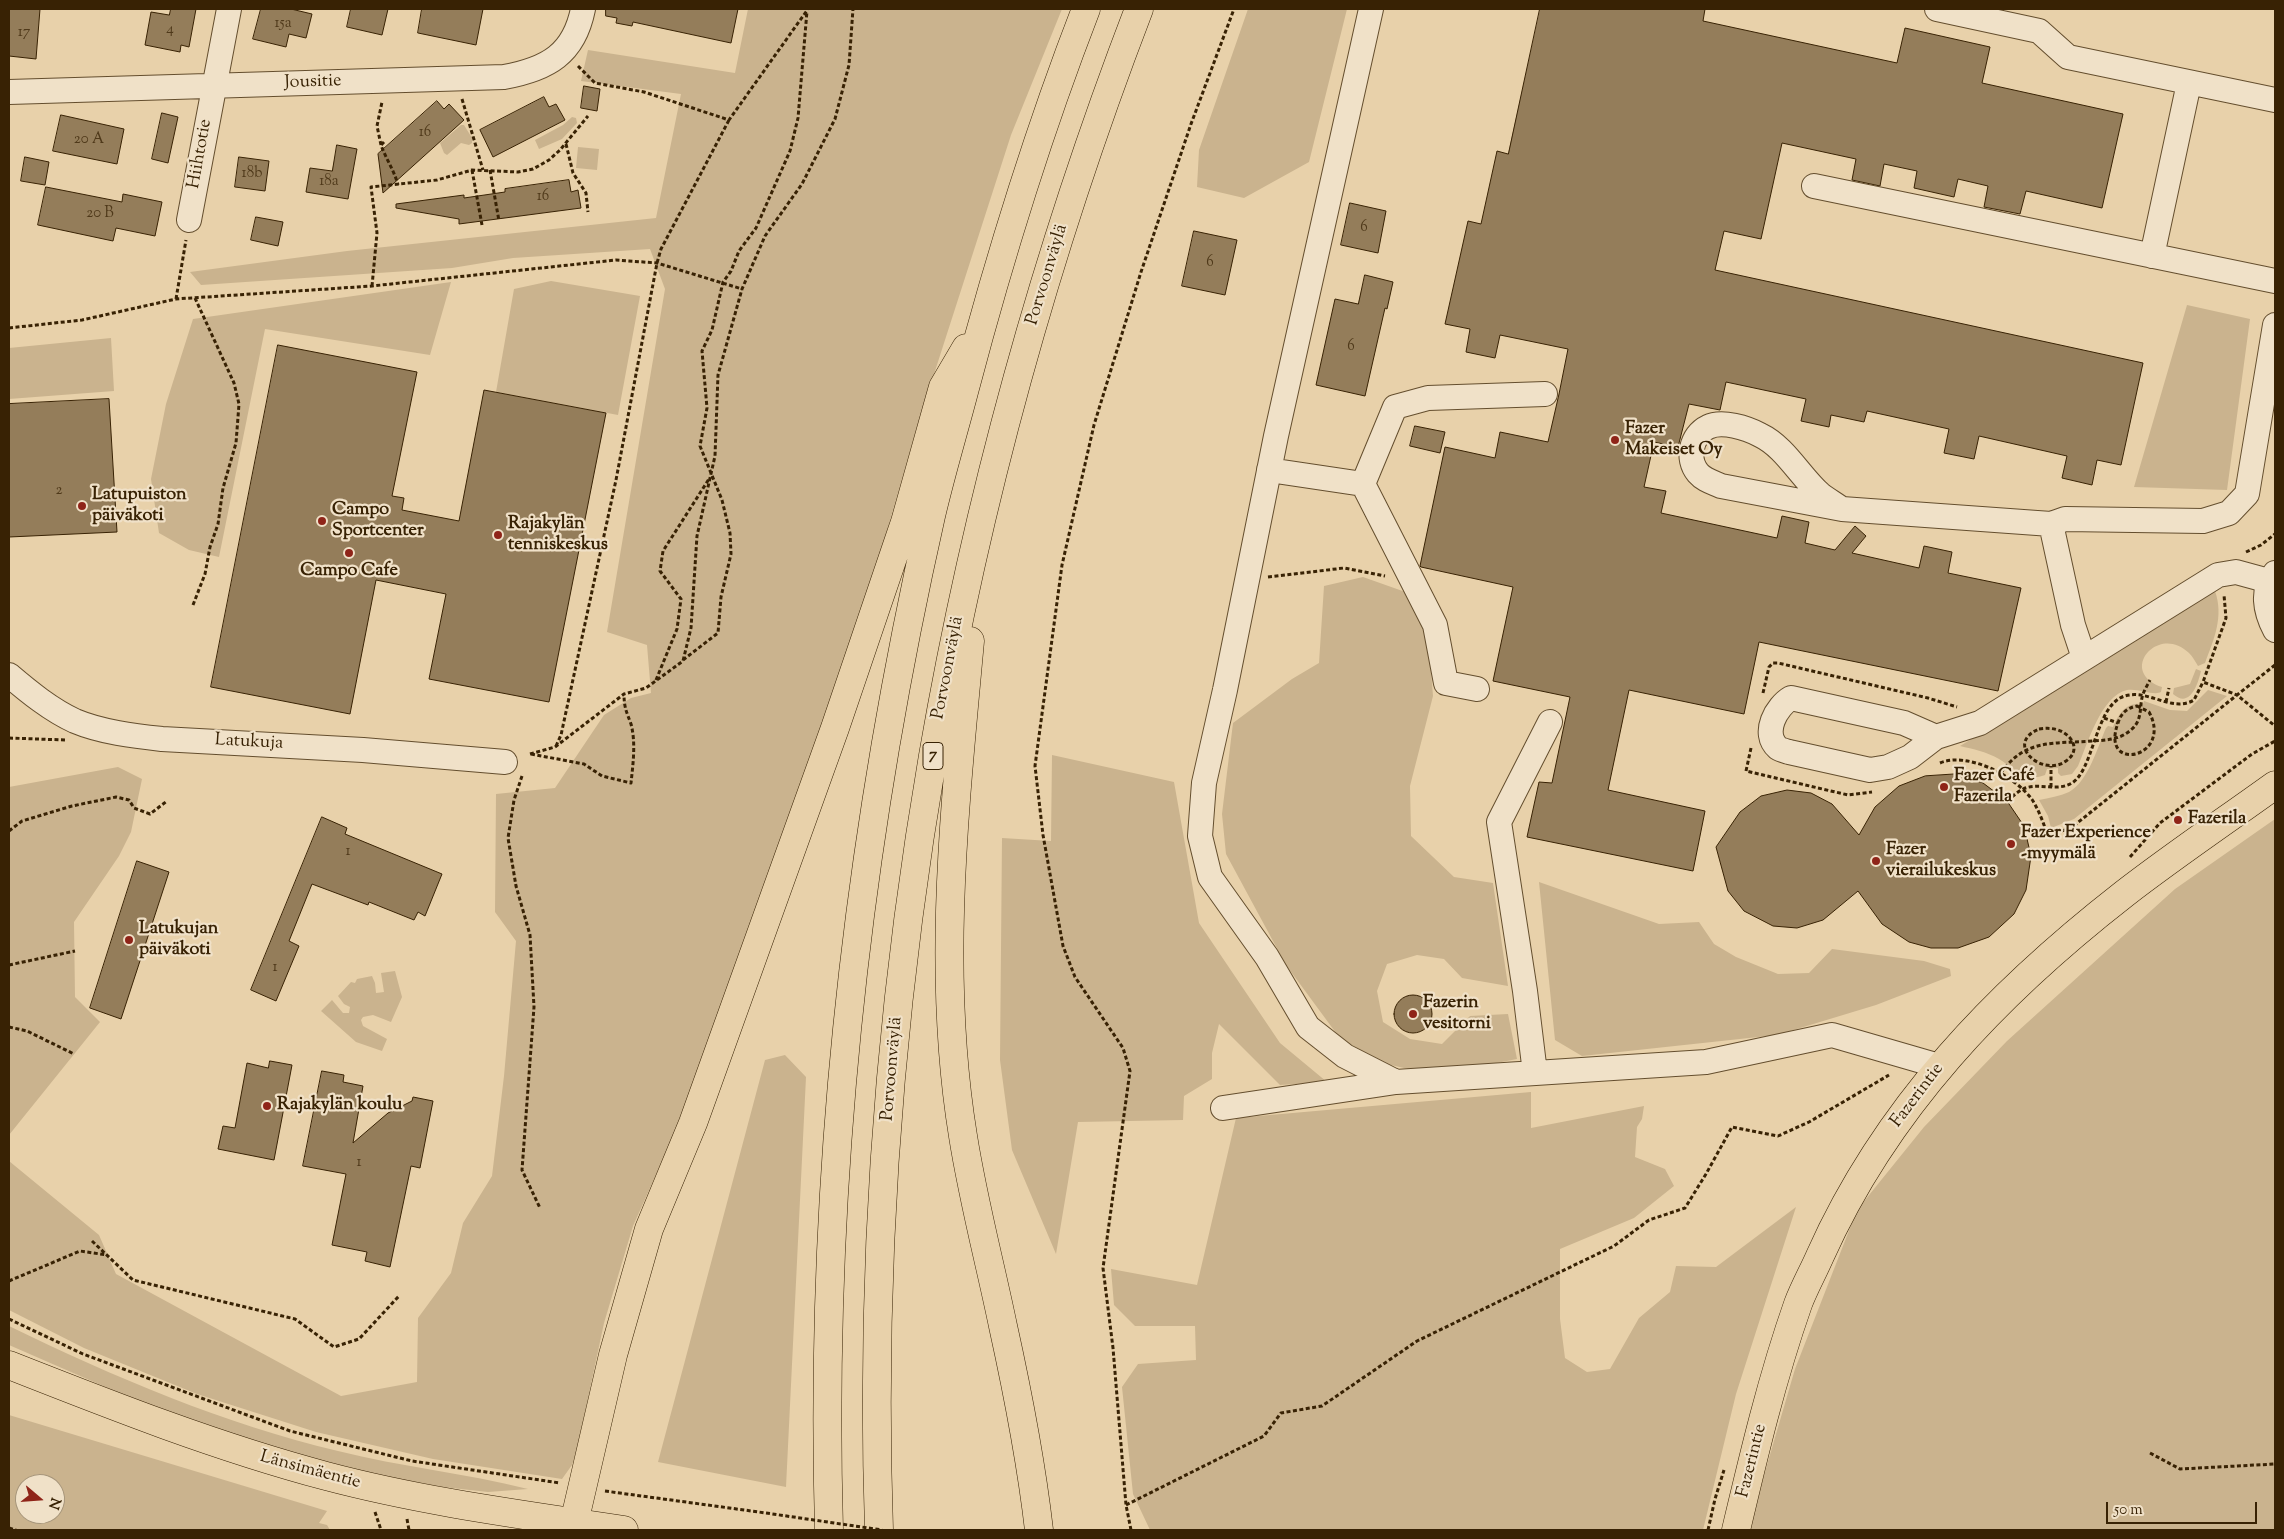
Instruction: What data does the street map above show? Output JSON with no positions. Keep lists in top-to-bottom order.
{
  "streets": {
    "main road": [
      "Porvoonväylä",
      "7",
      "Fazerintie",
      "Länsimäentie"
    ],
    "street": ["Jousitie", "Hiihtotie", "Latukuja"]
  },
  "crossings": [
    ["Jousitie", "Hiihtotie"]
  ],
  "places": [
    "Fazer Makeiset Oy",
    "Latupuiston päiväkoti",
    "Campo Sportcenter",
    "Rajakylän tenniskeskus",
    "Campo Cafe",
    "Fazer Café Fazerila",
    "Fazerila",
    "Fazer Experience -myymälä",
    "Fazer vierailukeskus",
    "Latukujan päiväkoti",
    "Fazerin vesitorni",
    "Rajakylän koulu"
  ],
  "house_numbers": [
    "15a",
    "4",
    "17",
    "16",
    "20 A",
    "18b",
    "18a",
    "16",
    "20 B",
    "6",
    "6",
    "6",
    "2",
    "1",
    "1",
    "1"
  ],
  "scale_bar": "50 m",
  "north": "right"
}
